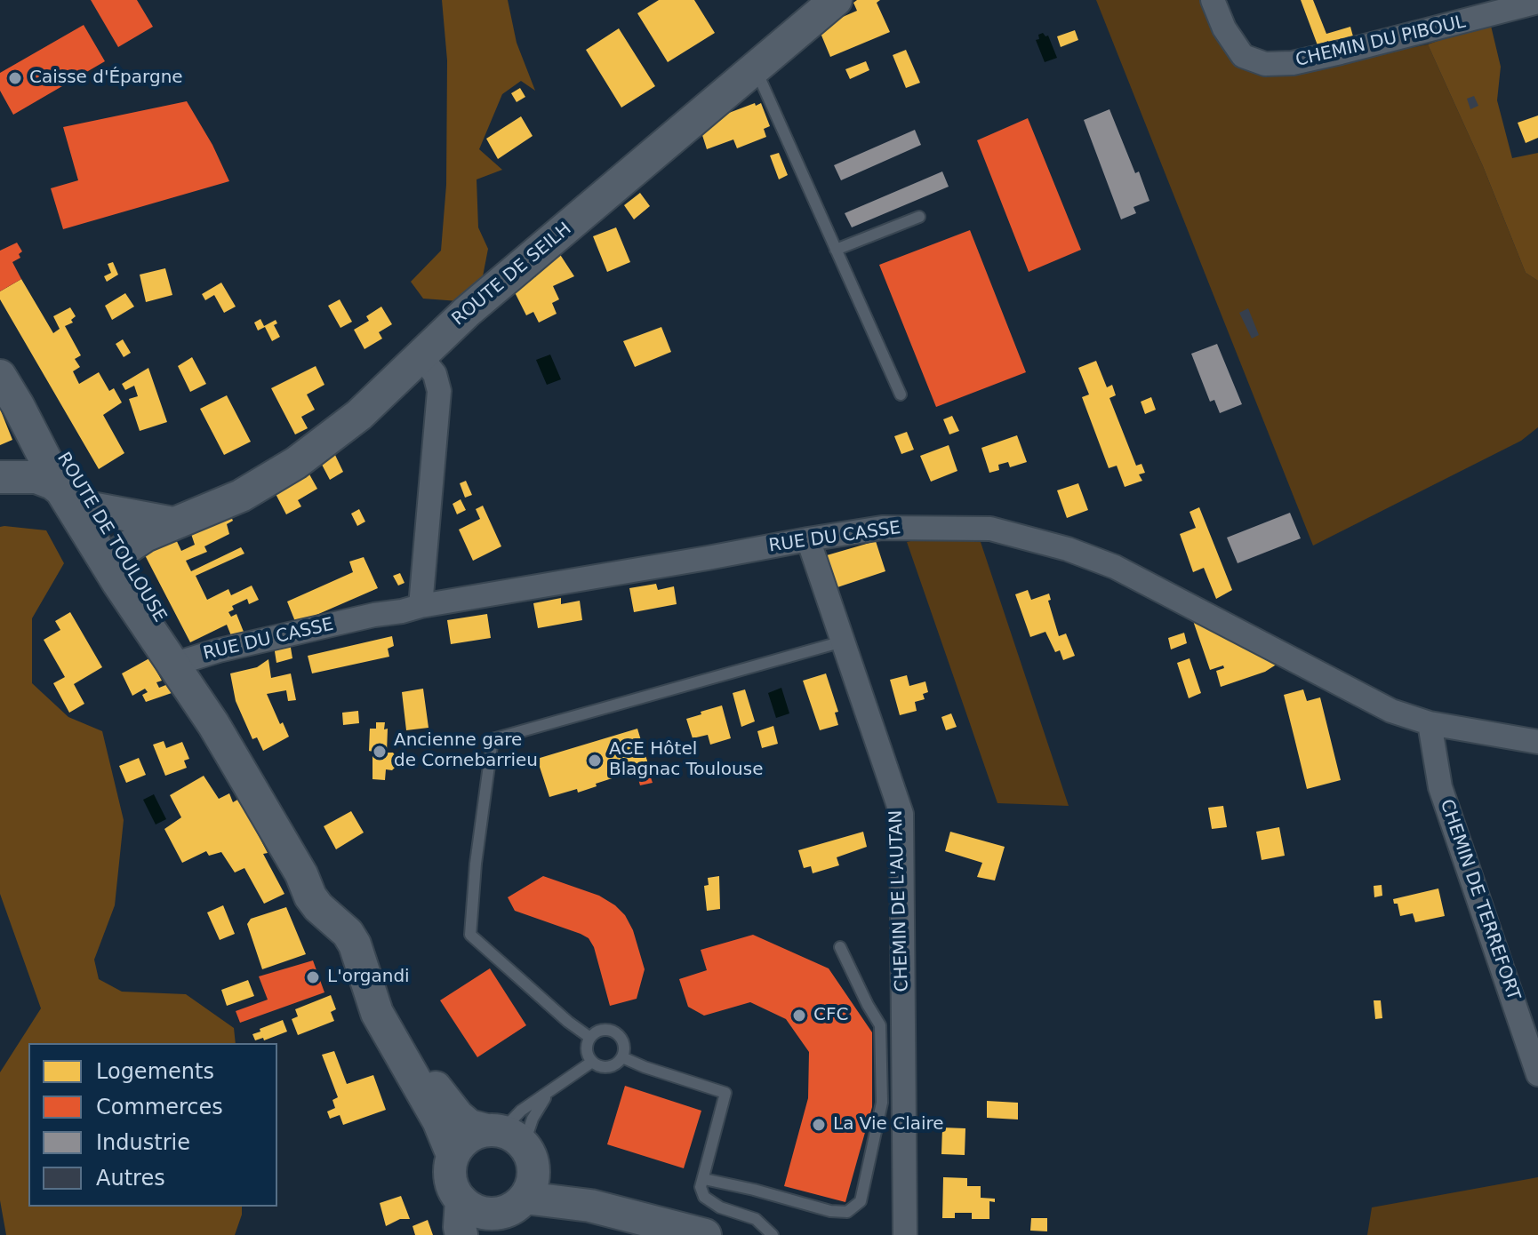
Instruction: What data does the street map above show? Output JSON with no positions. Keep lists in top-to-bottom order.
{
  "streets": {
    "main road": ["ROUTE DE SEILH", "ROUTE DE TOULOUSE"],
    "street": [
      "CHEMIN DU PIBOUL",
      "RUE DU CASSE",
      "CHEMIN DE TERREFORT",
      "CHEMIN DE L'AUTAN"
    ]
  },
  "crossings": [
    ["ROUTE DE SEILH", "ROUTE DE TOULOUSE"],
    ["ROUTE DE TOULOUSE", "RUE DU CASSE"],
    ["RUE DU CASSE", "CHEMIN DE TERREFORT"],
    ["RUE DU CASSE", "CHEMIN DE L'AUTAN"]
  ],
  "places": [
    "Caisse d'Épargne",
    "Ancienne gare de Cornebarrieu",
    "ACE Hôtel Blagnac Toulouse",
    "L'organdi",
    "CFC",
    "La Vie Claire"
  ],
  "legend": [
    "Logements",
    "Commerces",
    "Industrie",
    "Autres"
  ]
}
